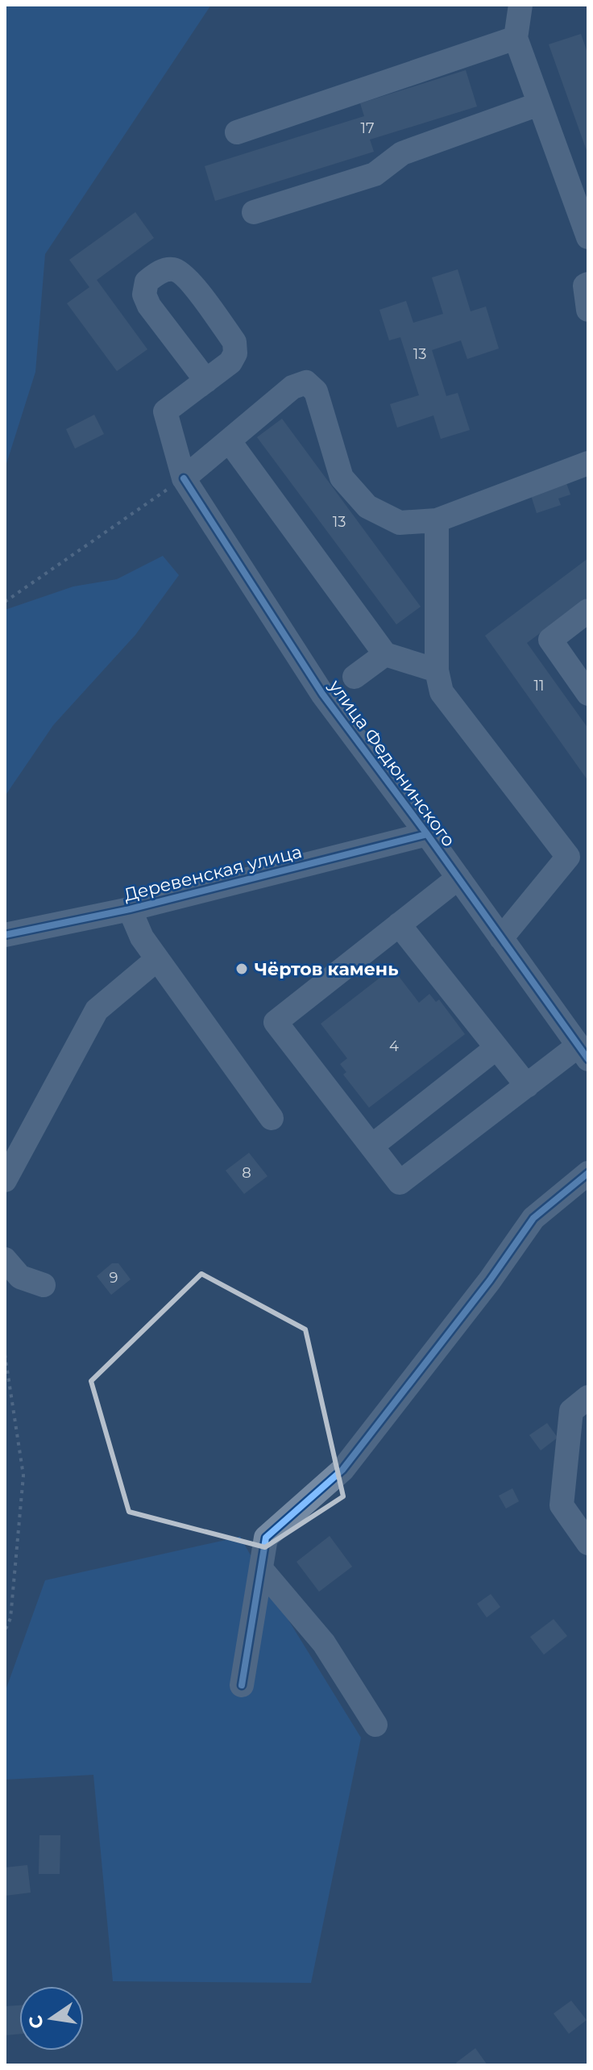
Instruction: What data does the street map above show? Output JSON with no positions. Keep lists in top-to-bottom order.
{
  "streets": {
    "street": ["улица Федюнинского", "Деревенская улица"]
  },
  "crossings": [
    ["улица Федюнинского", "Деревенская улица"]
  ],
  "places": ["Чёртов камень"],
  "house_numbers": [
    "17",
    "13",
    "13",
    "11",
    "4",
    "8",
    "9"
  ],
  "north": "left"
}
